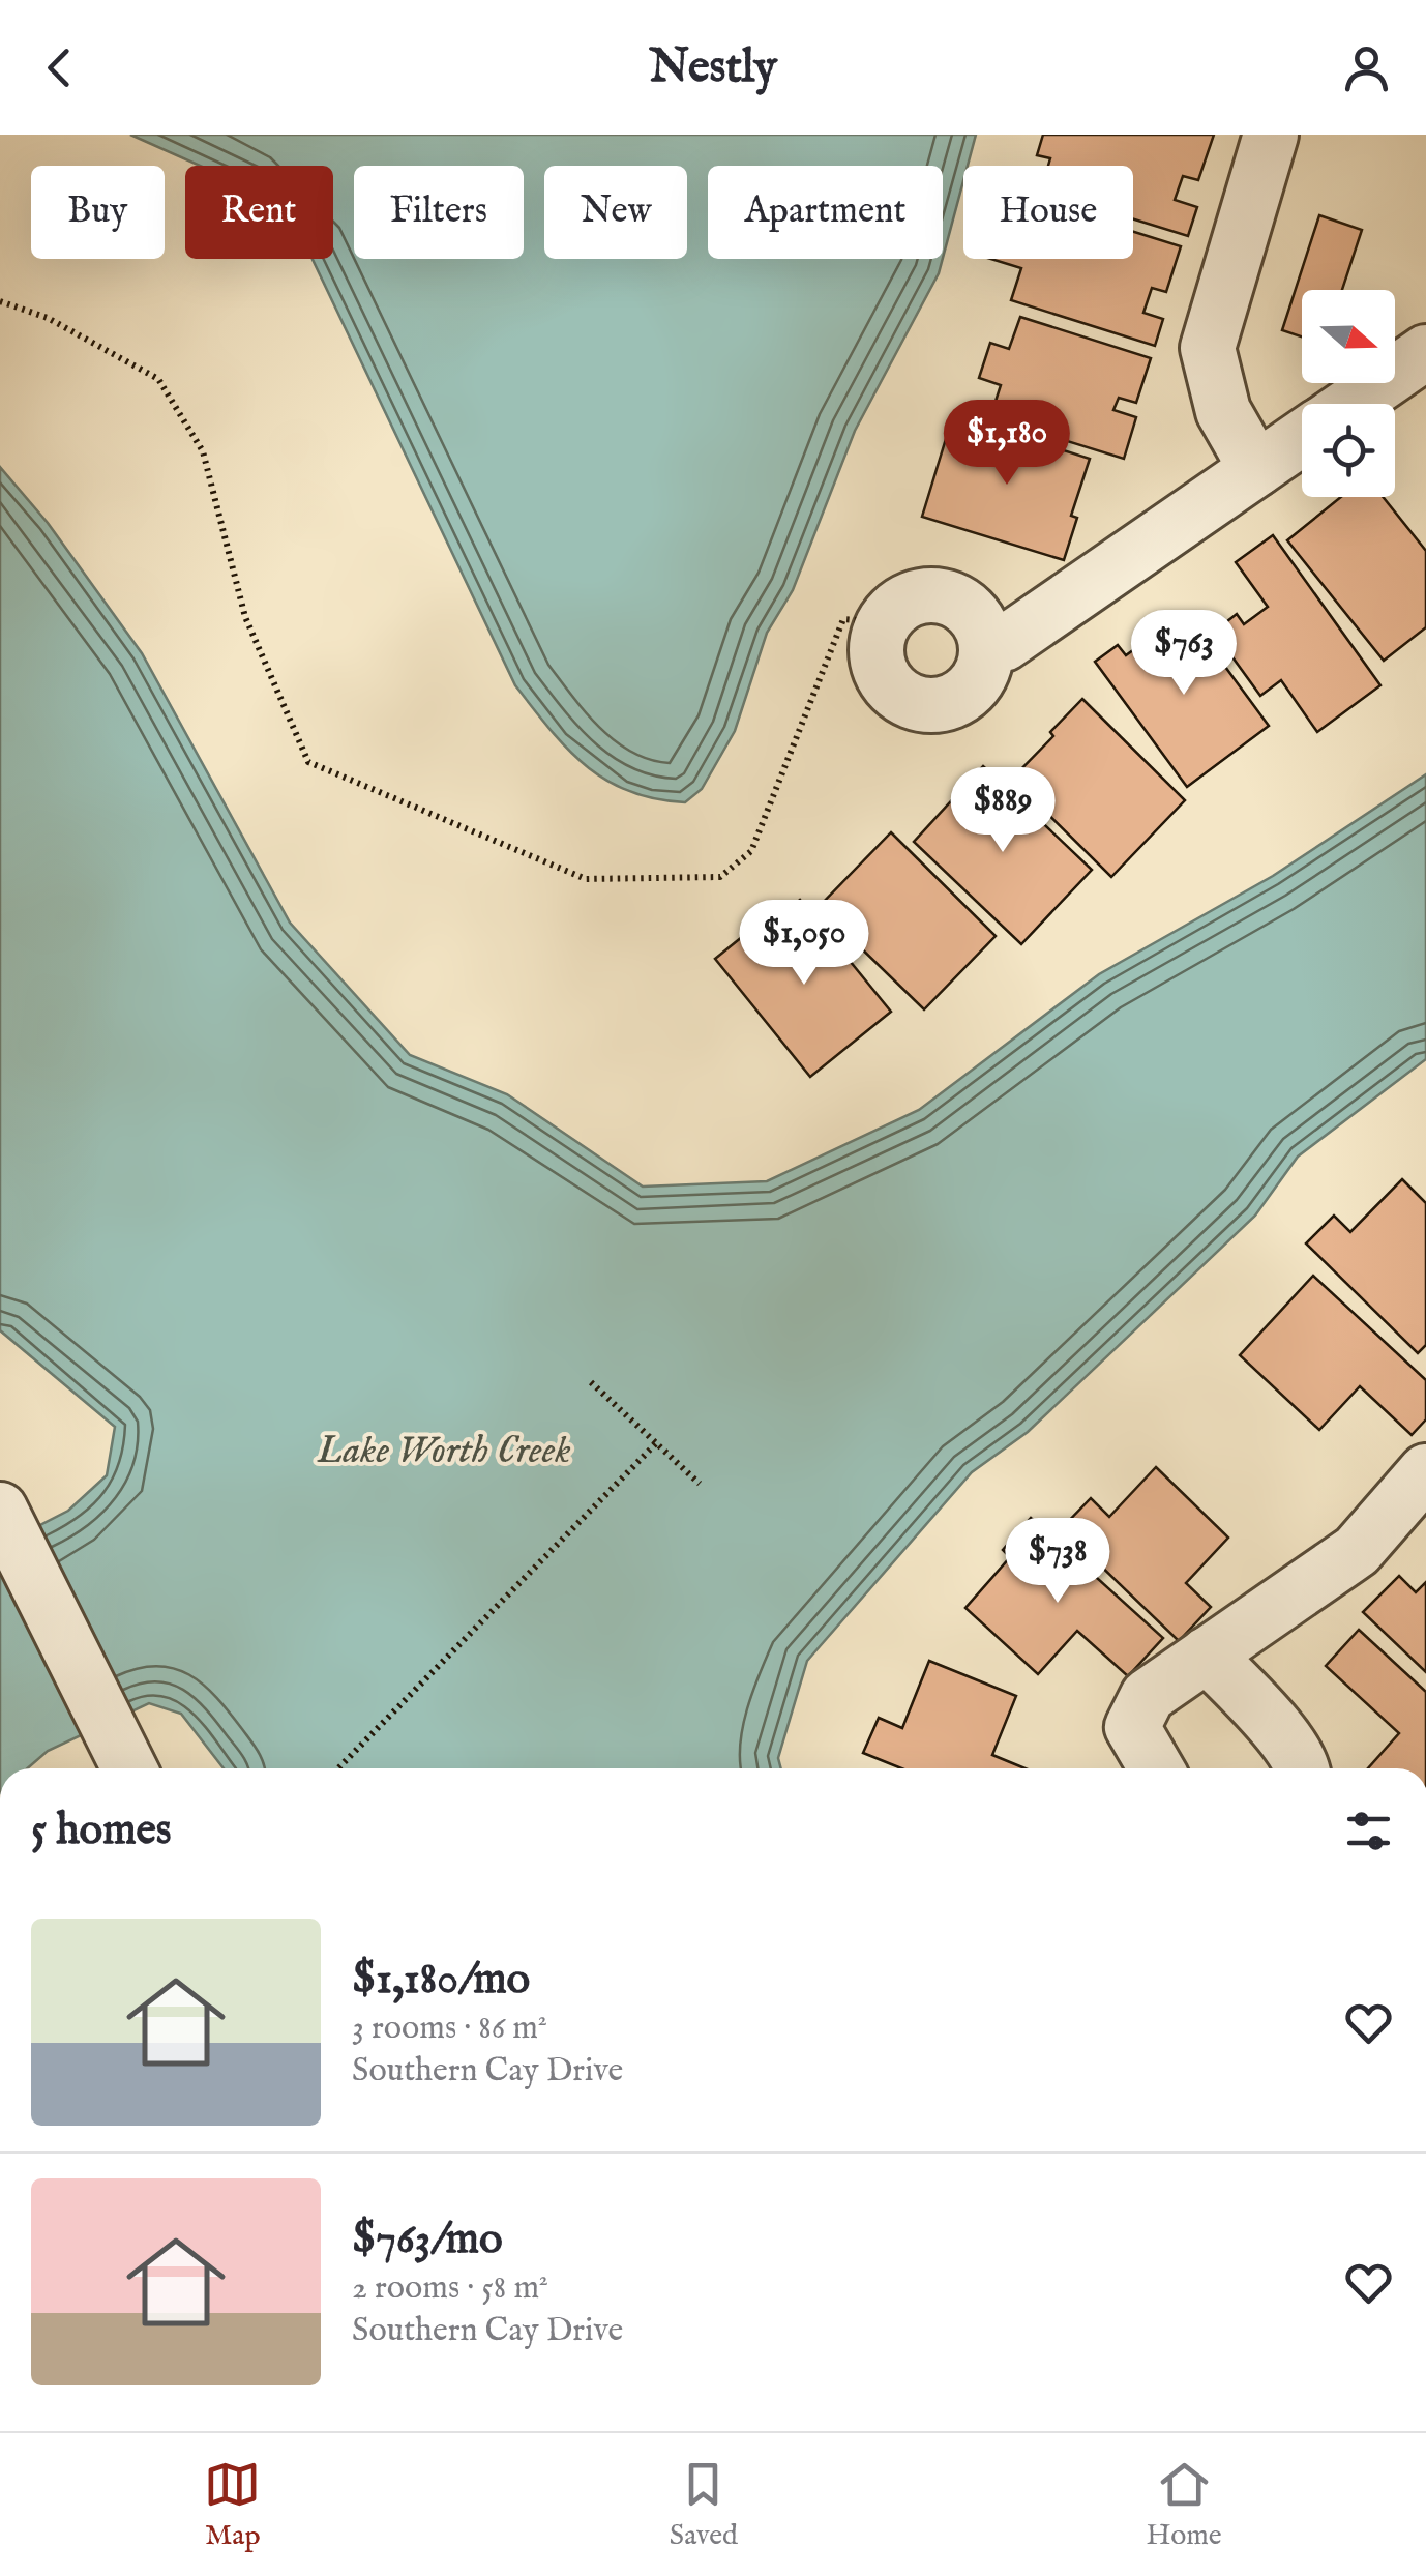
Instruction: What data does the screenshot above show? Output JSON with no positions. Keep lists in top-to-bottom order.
{
  "water": ["Lake Worth Creek"],
  "north": "right",
  "page": {
    "header": "Nestly",
    "chip": [
      "Buy",
      "Rent",
      "Filters",
      "New",
      "Apartment",
      "House"
    ],
    "price": [
      "$1,180",
      "$763",
      "$889",
      "$1,050",
      "$738"
    ],
    "heading": "5 homes",
    "list": [
      {
        "name": "$1,180/mo",
        "note": "3 rooms · 86 m² · Southern Cay Drive"
      },
      {
        "name": "$763/mo",
        "note": "2 rooms · 58 m² · Southern Cay Drive"
      }
    ],
    "tabs": ["Map", "Saved", "Home"]
  }
}
